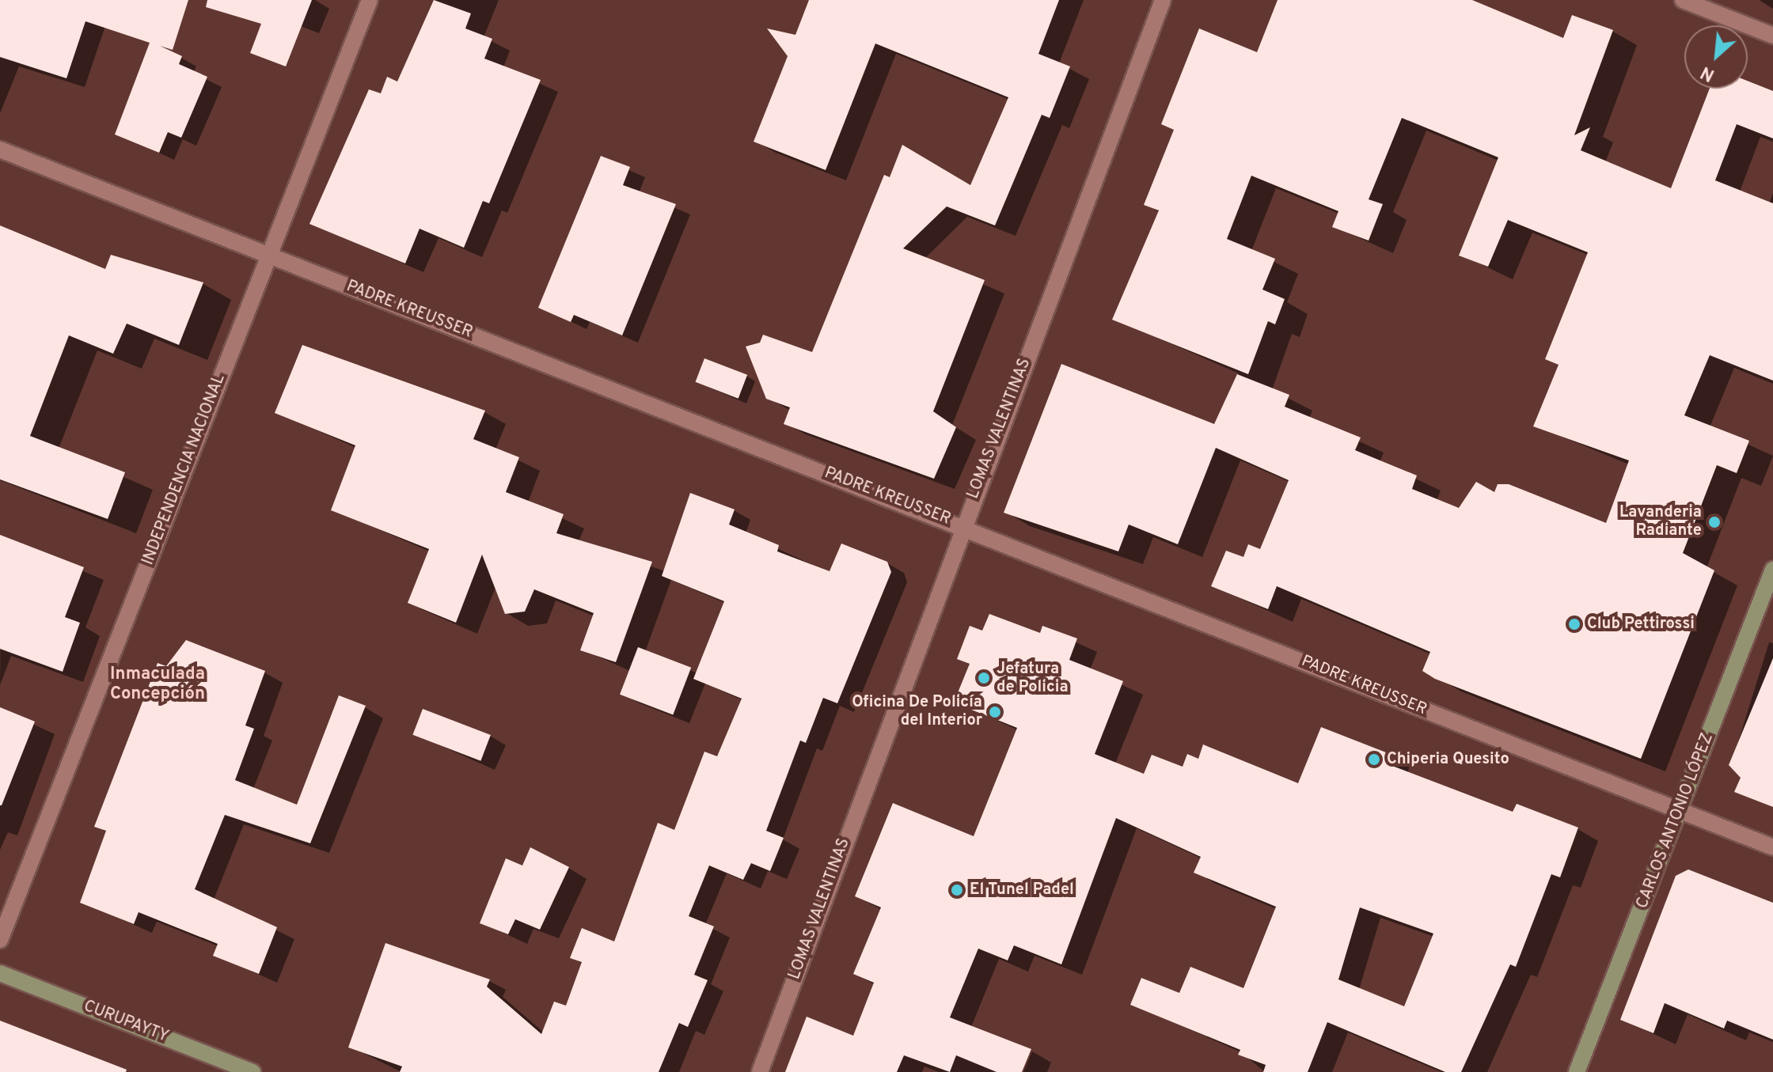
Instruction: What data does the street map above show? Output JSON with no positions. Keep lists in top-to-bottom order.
{
  "streets": {
    "main road": ["CARLOS ANTONIO LÓPEZ", "CURUPAYTY"],
    "street": ["PADRE KREUSSER", "LOMAS VALENTINAS", "INDEPENDENCIA NACIONAL"]
  },
  "crossings": [
    ["PADRE KREUSSER", "LOMAS VALENTINAS"],
    ["PADRE KREUSSER", "INDEPENDENCIA NACIONAL"],
    ["PADRE KREUSSER", "CARLOS ANTONIO LÓPEZ"]
  ],
  "districts": ["Inmaculada Concepción"],
  "places": [
    "Lavanderia Radiante",
    "Club Pettirossi",
    "Jefatura de Policia",
    "Oficina De Policía del Interior",
    "Chiperia Quesito",
    "El Tunel Padel"
  ],
  "north": "bottom left"
}
